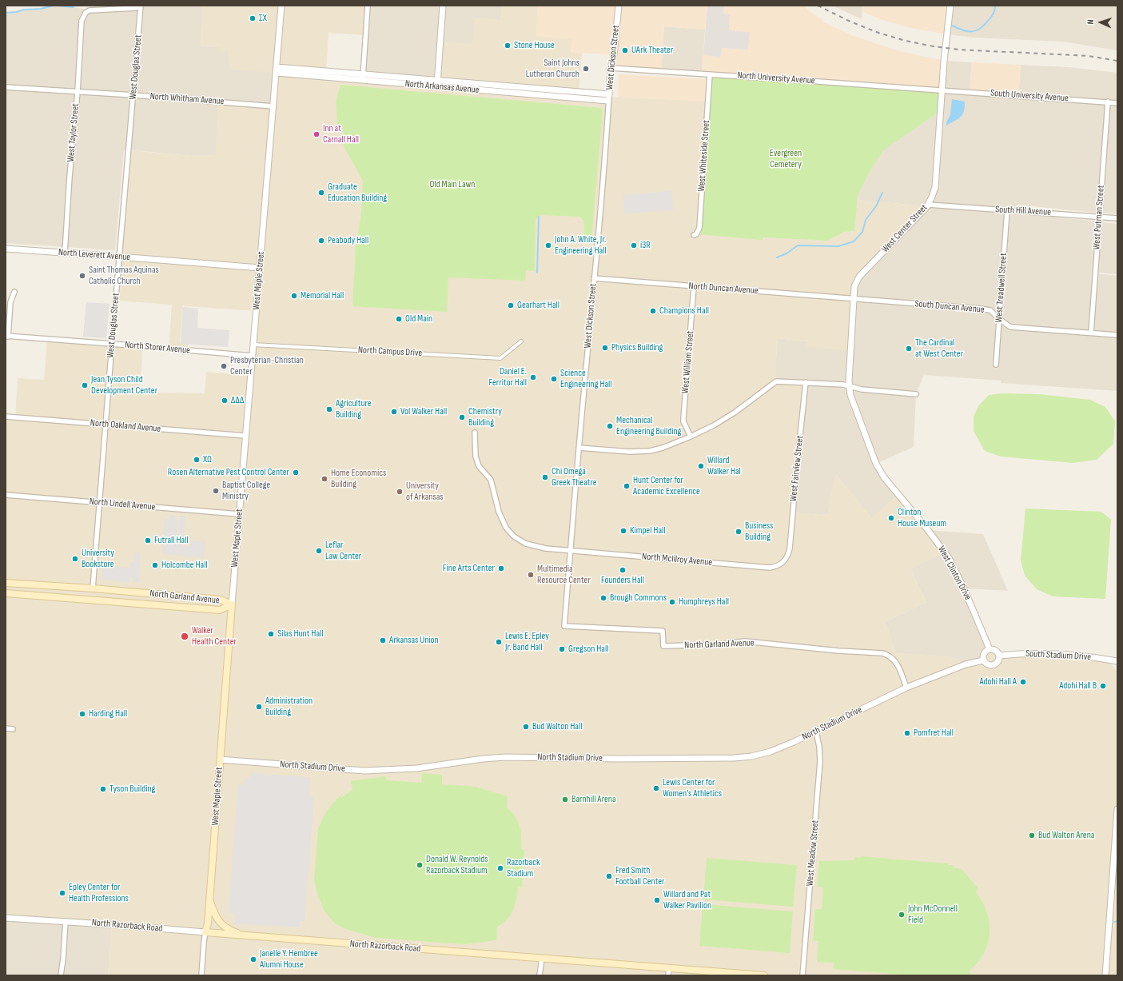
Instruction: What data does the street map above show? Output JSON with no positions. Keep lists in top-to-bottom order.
{
  "streets": {
    "main road": ["West Maple Street", "North Garland Avenue", "North Razorback Road"],
    "street": [
      "West Dickson Street",
      "West Douglas Street",
      "North University Avenue",
      "North Arkansas Avenue",
      "South University Avenue",
      "North Whitham Avenue",
      "West Taylor Street",
      "West Whiteside Street",
      "South Hill Avenue",
      "West Putman Street",
      "West Center Street",
      "North Leverett Avenue",
      "West Treadwell Street",
      "North Duncan Avenue",
      "South Duncan Avenue",
      "North Storer Avenue",
      "North Campus Drive",
      "West William Street",
      "North Oakland Avenue",
      "West Fairview Street",
      "North Lindell Avenue",
      "North McIilroy Avenue",
      "West Clinton Drive",
      "South Stadium Drive",
      "North Stadium Drive",
      "West Meadow Street"
    ]
  },
  "crossings": [
    ["West Dickson Street", "North University Avenue"],
    ["West Dickson Street", "North Arkansas Avenue"],
    ["West Dickson Street", "North Duncan Avenue"],
    ["West Dickson Street", "North McIilroy Avenue"],
    ["West Dickson Street", "North Garland Avenue"],
    ["West Douglas Street", "North Whitham Avenue"],
    ["West Douglas Street", "West Taylor Street"],
    ["West Douglas Street", "North Leverett Avenue"],
    ["West Douglas Street", "North Storer Avenue"],
    ["West Douglas Street", "North Oakland Avenue"],
    ["West Douglas Street", "North Lindell Avenue"],
    ["West Douglas Street", "North Garland Avenue"],
    ["North University Avenue", "South University Avenue"],
    ["North University Avenue", "West Whiteside Street"],
    ["North University Avenue", "West Center Street"],
    ["North Arkansas Avenue", "West Maple Street"],
    ["South University Avenue", "West Putman Street"],
    ["South University Avenue", "West Center Street"],
    ["North Whitham Avenue", "West Taylor Street"],
    ["North Whitham Avenue", "West Maple Street"],
    ["West Taylor Street", "North Leverett Avenue"],
    ["South Hill Avenue", "West Putman Street"],
    ["South Hill Avenue", "West Center Street"],
    ["South Hill Avenue", "West Treadwell Street"],
    ["West Putman Street", "South Duncan Avenue"],
    ["West Center Street", "North Duncan Avenue"],
    ["West Center Street", "South Duncan Avenue"],
    ["West Center Street", "West Clinton Drive"],
    ["North Leverett Avenue", "West Maple Street"],
    ["West Maple Street", "North Storer Avenue"],
    ["West Maple Street", "North Campus Drive"],
    ["West Maple Street", "North Oakland Avenue"],
    ["West Maple Street", "North Lindell Avenue"],
    ["West Maple Street", "North Garland Avenue"],
    ["West Maple Street", "North Stadium Drive"],
    ["West Maple Street", "North Razorback Road"],
    ["West Treadwell Street", "South Duncan Avenue"],
    ["North Duncan Avenue", "South Duncan Avenue"],
    ["North Duncan Avenue", "West William Street"],
    ["West Fairview Street", "North McIilroy Avenue"],
    ["West Clinton Drive", "South Stadium Drive"],
    ["North Garland Avenue", "North Stadium Drive"],
    ["North Stadium Drive", "West Meadow Street"]
  ],
  "parks": ["Evergreen Cemetery", "Old Main Lawn"],
  "places": [
    "ΣΧ",
    "Stone House",
    "UArk Theater",
    "Saint Johns Lutheran Church",
    "Inn at Carnall Hall",
    "Graduate Education Building",
    "Peabody Hall",
    "John A. White, Jr. Engineering Hall",
    "i3R",
    "Saint Thomas Aquinas Catholic Church",
    "Memorial Hall",
    "Gearhart Hall",
    "Champions Hall",
    "Old Main",
    "Physics Building",
    "The Cardinal at West Center",
    "Presbyterian-Christian Center",
    "Daniel E. Ferritor Hall",
    "Science Engineering Hall",
    "Jean Tyson Child Development Center",
    "ΔΔΔ",
    "Agriculture Building",
    "Vol Walker Hall",
    "Chemistry Building",
    "Mechanical Engineering Building",
    "ΧΩ",
    "Willard Walker Hal",
    "Rosen Alternative Pest Control Center",
    "Chi Omega Greek Theatre",
    "Home Economics Building",
    "Hunt Center for Academic Excellence",
    "Baptist College Ministry",
    "University of Arkansas",
    "Clinton House Museum",
    "Kimpel Hall",
    "Business Building",
    "Futrall Hall",
    "Leflar Law Center",
    "University Bookstore",
    "Holcombe Hall",
    "Fine Arts Center",
    "Founders Hall",
    "Multimedia Resource Center",
    "Brough Commons",
    "Humphreys Hall",
    "Silas Hunt Hall",
    "Walker Health Center",
    "Arkansas Union",
    "Lewis E. Epley Jr. Band Hall",
    "Gregson Hall",
    "Adohi Hall A",
    "Adohi Hall B",
    "Administration Building",
    "Harding Hall",
    "Bud Walton Hall",
    "Pomfret Hall",
    "Lewis Center for Women’s Athletics",
    "Tyson Building",
    "Barnhill Arena",
    "Bud Walton Arena",
    "Donald W. Reynolds Razorback Stadium",
    "Razorback Stadium",
    "Fred Smith Football Center",
    "Epley Center for Health Professions",
    "Willard and Pat Walker Pavilion",
    "John McDonnell Field",
    "Janelle Y. Hembree Alumni House"
  ],
  "north": "left"
}
